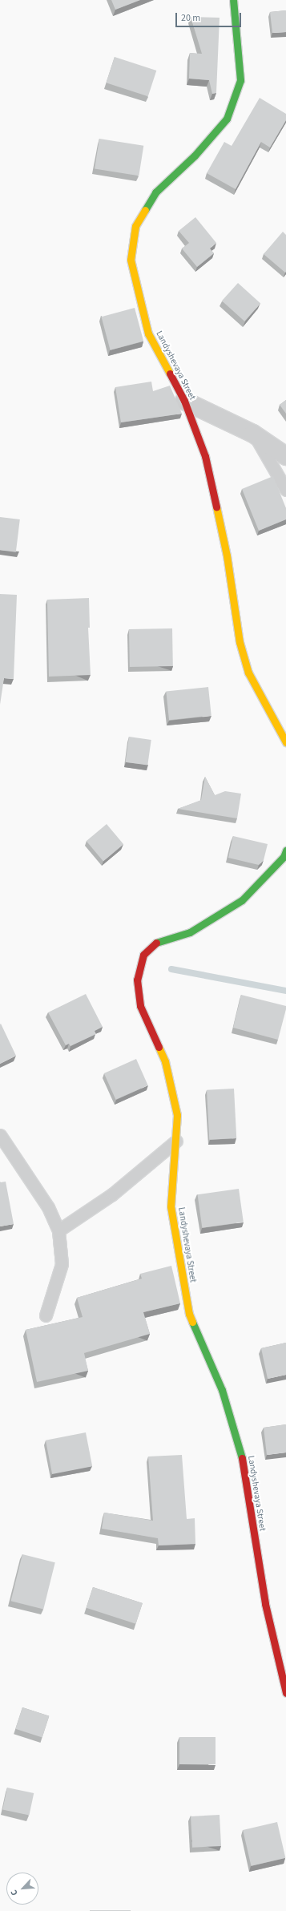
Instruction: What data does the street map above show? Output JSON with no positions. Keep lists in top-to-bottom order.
{
  "streets": {
    "street": ["Landyshevaya Street"]
  },
  "scale_bar": "20 m",
  "north": "bottom left"
}
